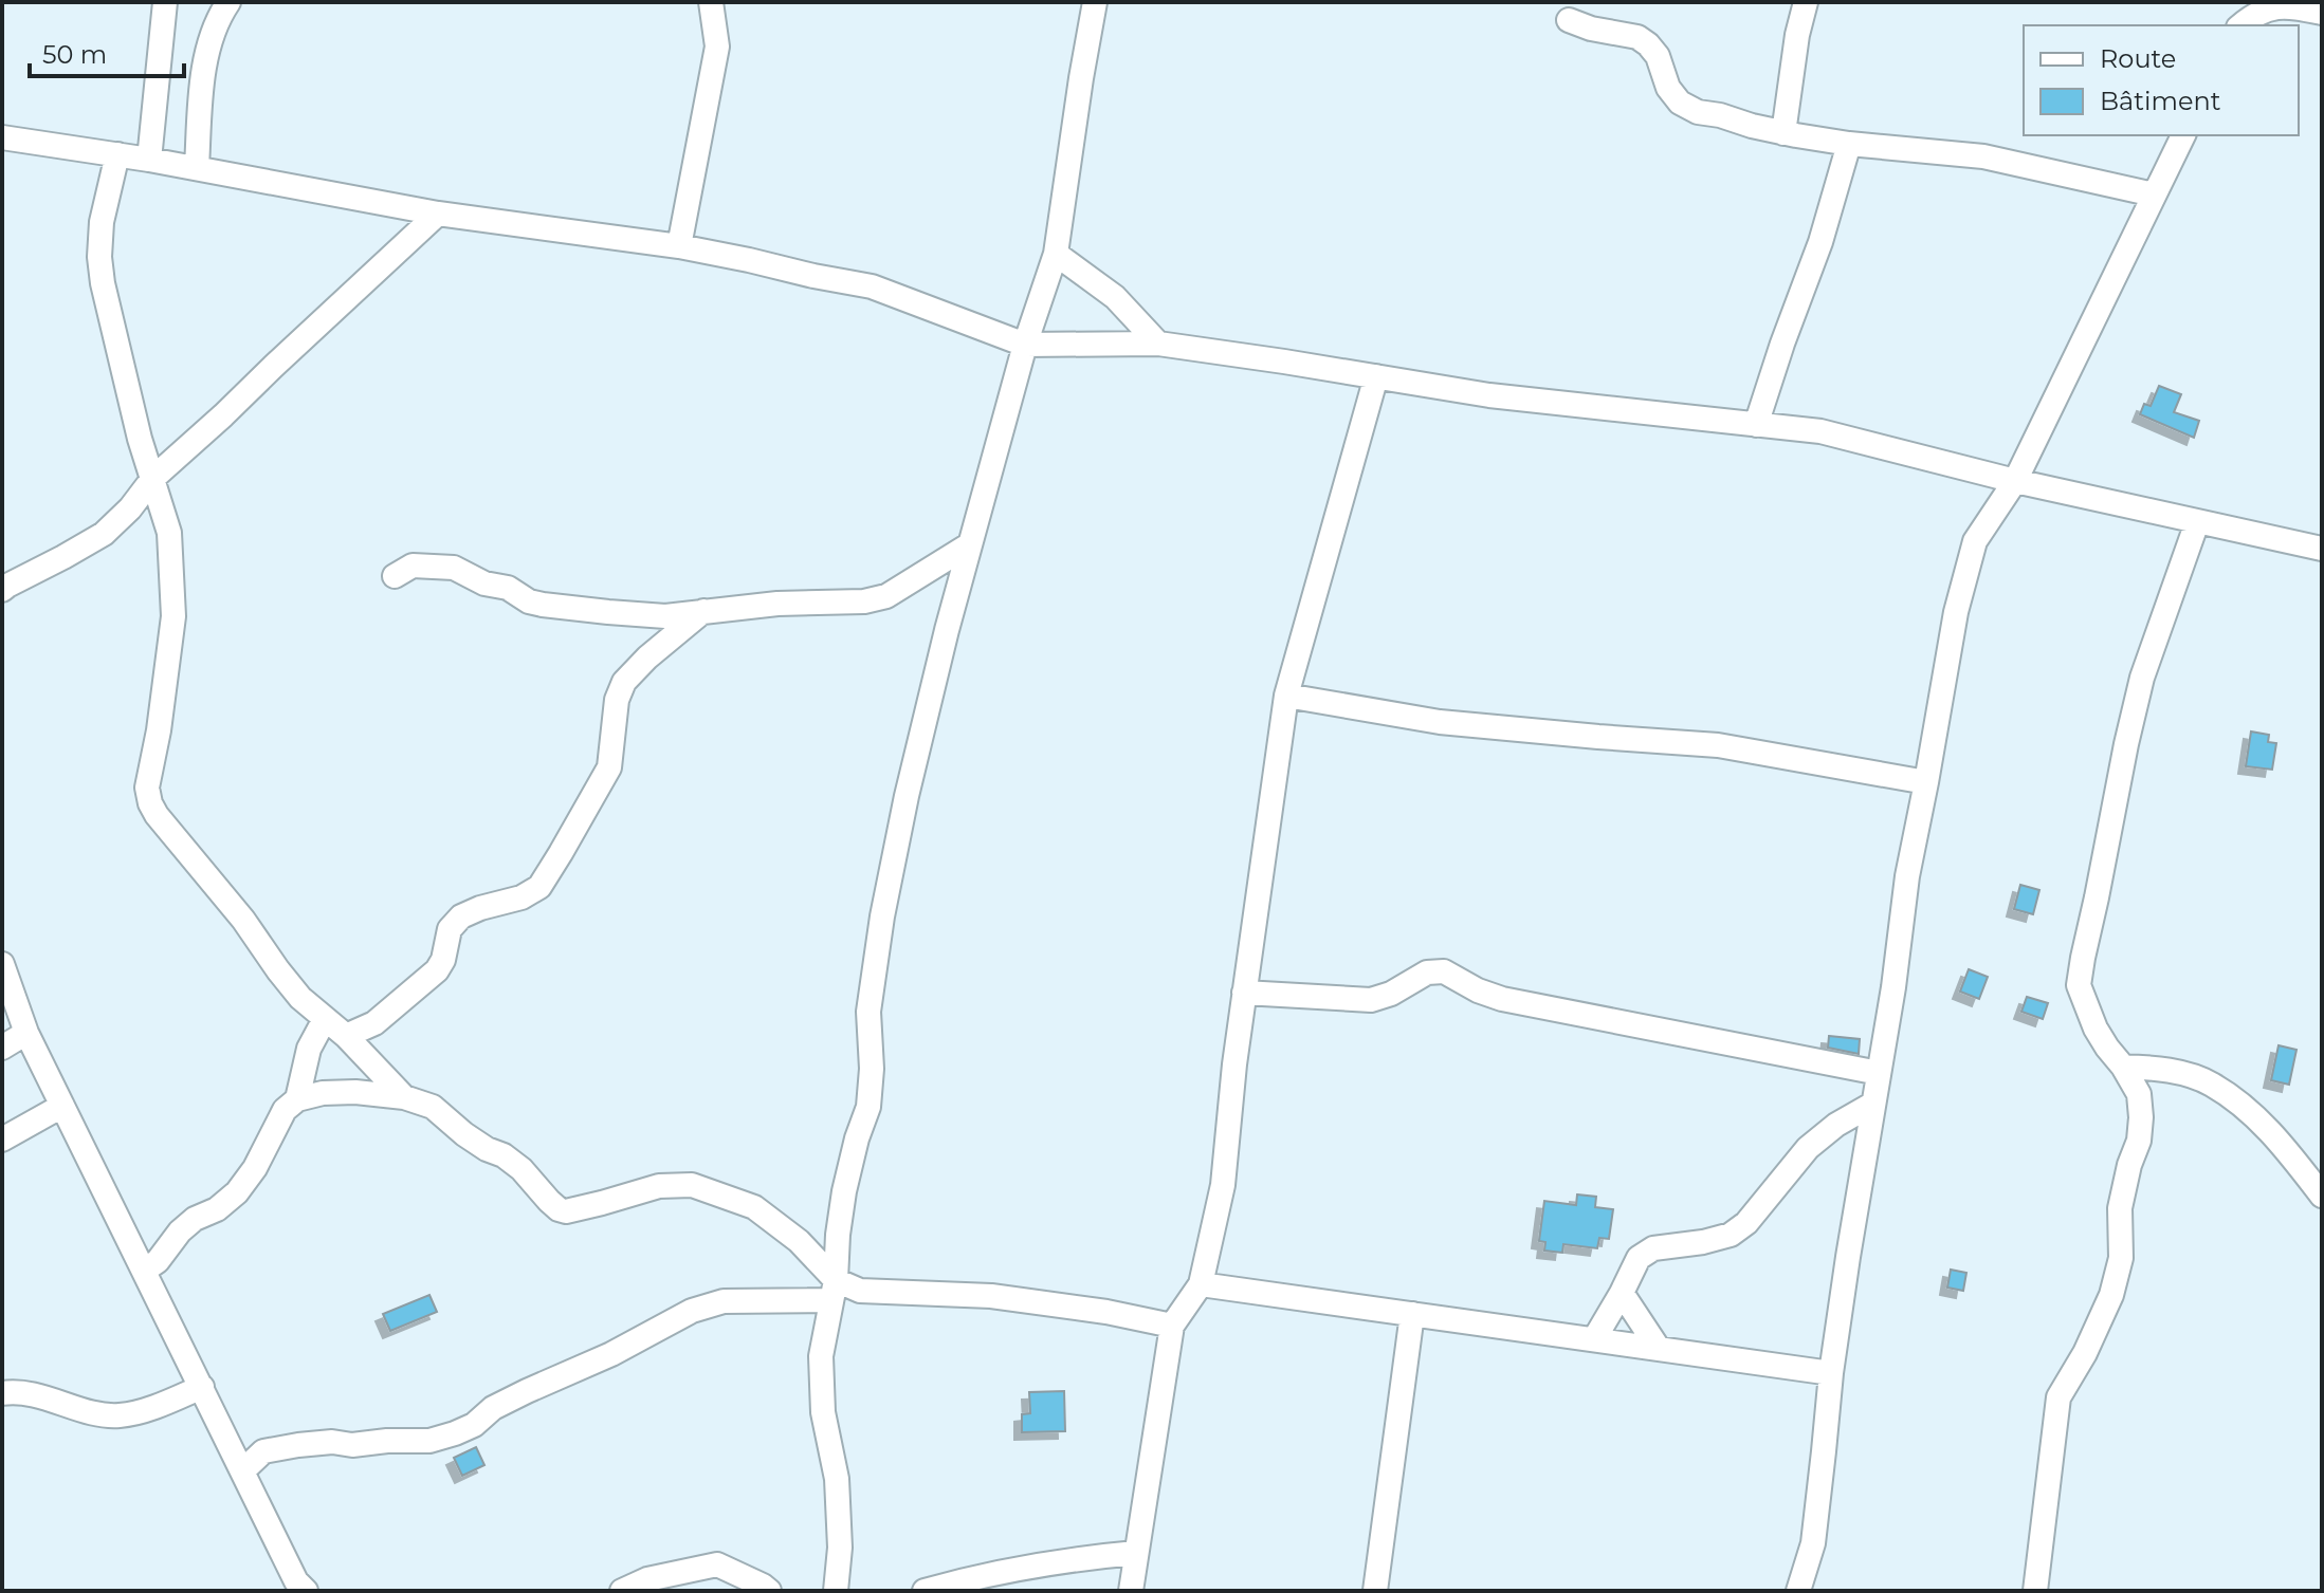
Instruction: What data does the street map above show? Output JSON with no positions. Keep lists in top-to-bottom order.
{
  "legend": ["Route", "Bâtiment"],
  "scale_bar": "50 m"
}
